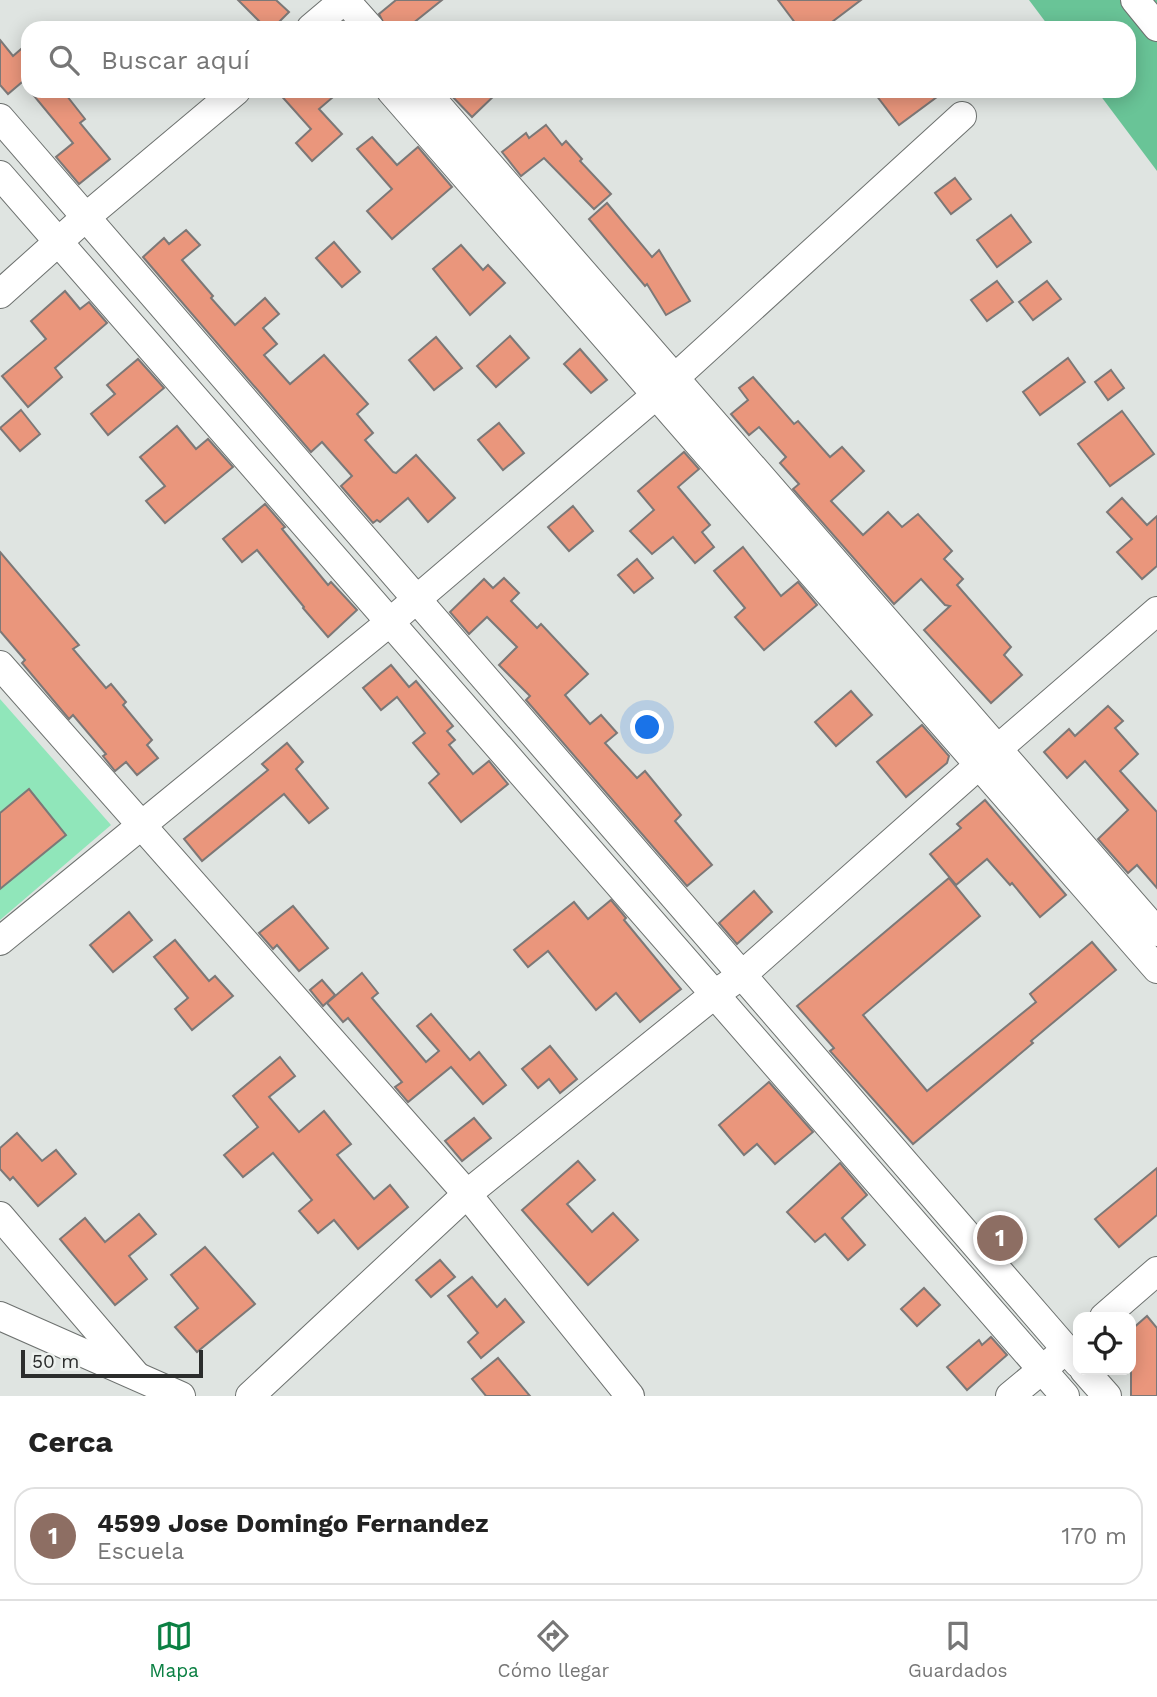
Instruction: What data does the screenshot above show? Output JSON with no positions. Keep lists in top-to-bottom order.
{
  "scale_bar": "50 m",
  "page": {
    "search": "Buscar aquí",
    "pins": "1",
    "scale": "50 m",
    "heading": "Cerca",
    "list": [
      {
        "mark": "1",
        "name": "4599 Jose Domingo Fernandez",
        "note": "Escuela",
        "value": "170 m"
      }
    ],
    "nav": ["Mapa", "Cómo llegar", "Guardados"]
  }
}
